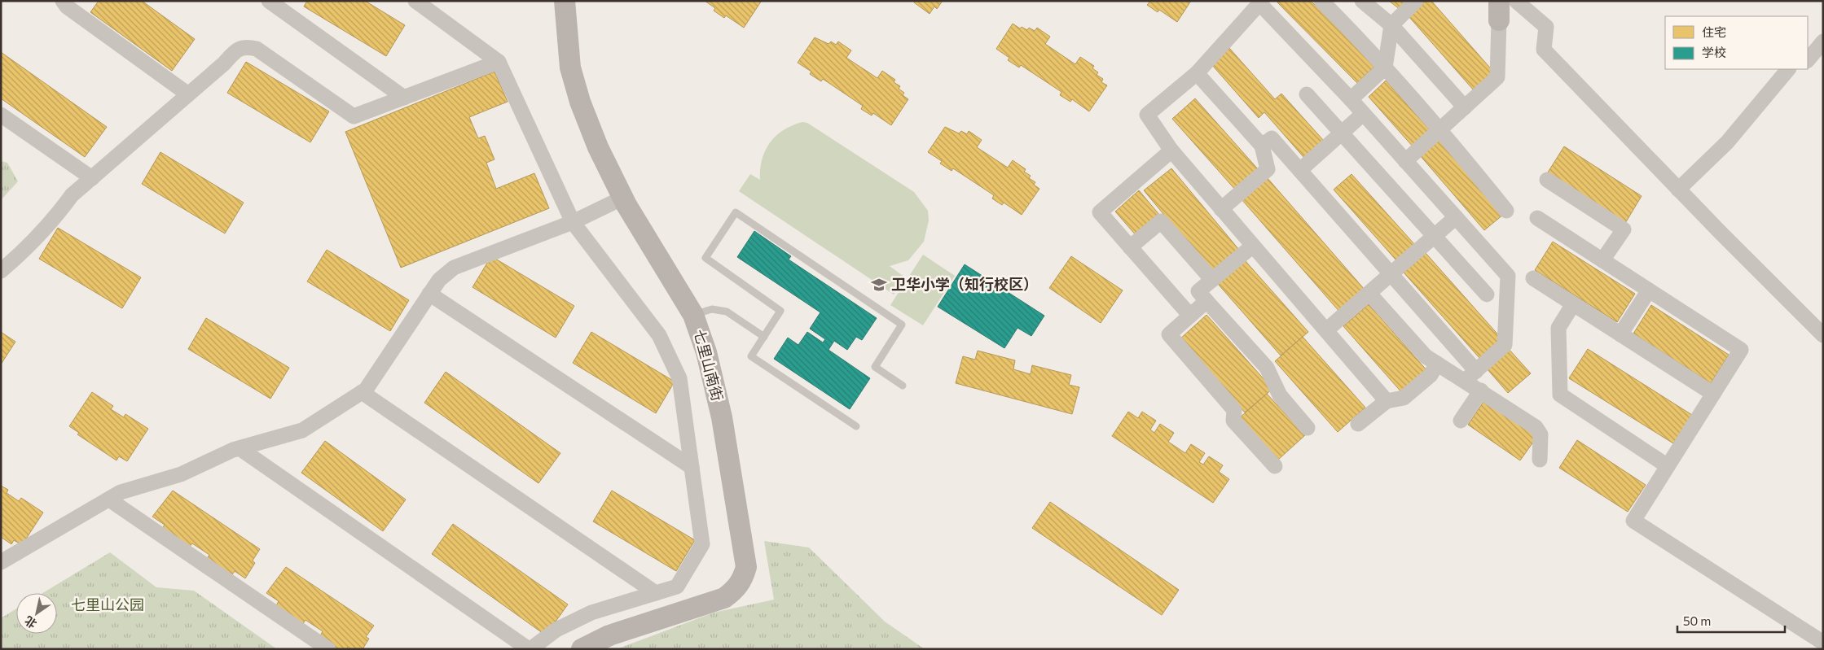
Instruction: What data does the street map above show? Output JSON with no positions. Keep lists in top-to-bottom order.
{
  "streets": {
    "street": ["七里山南街"]
  },
  "parks": ["七里山公园"],
  "places": {
    "school or university": ["卫华小学（知行校区）"]
  },
  "legend": ["住宅", "学校"],
  "scale_bar": "50 m",
  "north": "bottom left"
}
